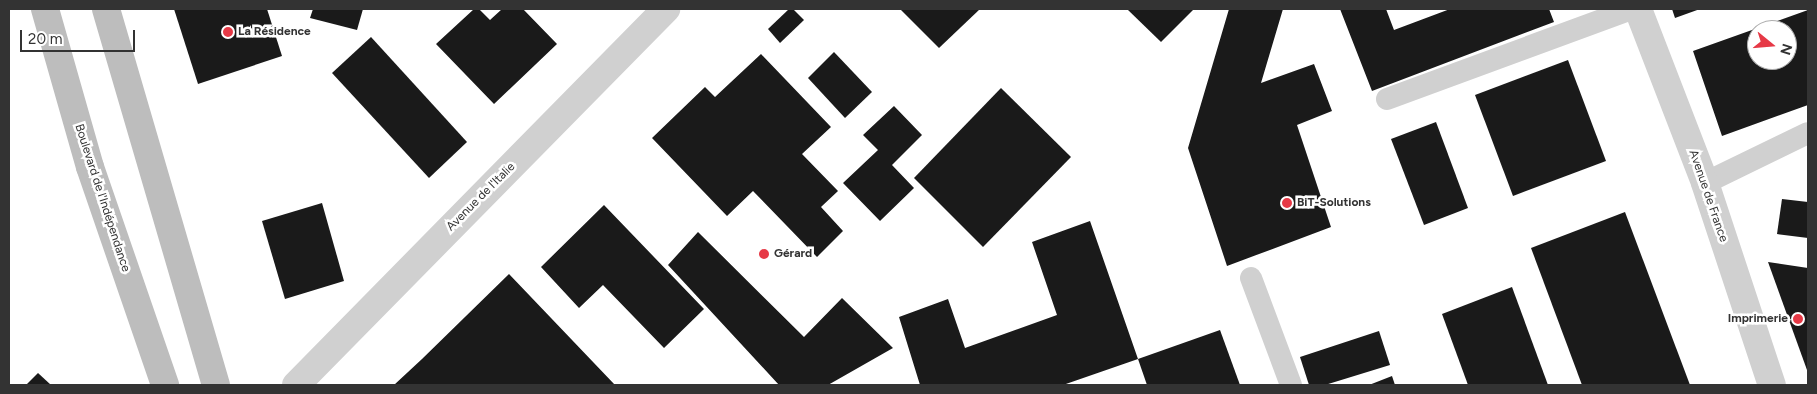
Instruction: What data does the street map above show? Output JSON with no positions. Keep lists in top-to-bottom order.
{
  "streets": {
    "street": ["Avenue de France", "Avenue de l'Italie", "Boulevard de l'Indépendance"]
  },
  "places": [
    "La Résidence",
    "BiT-Solutions",
    "Gérard",
    "Imprimerie"
  ],
  "scale_bar": "20 m",
  "north": "right"
}
